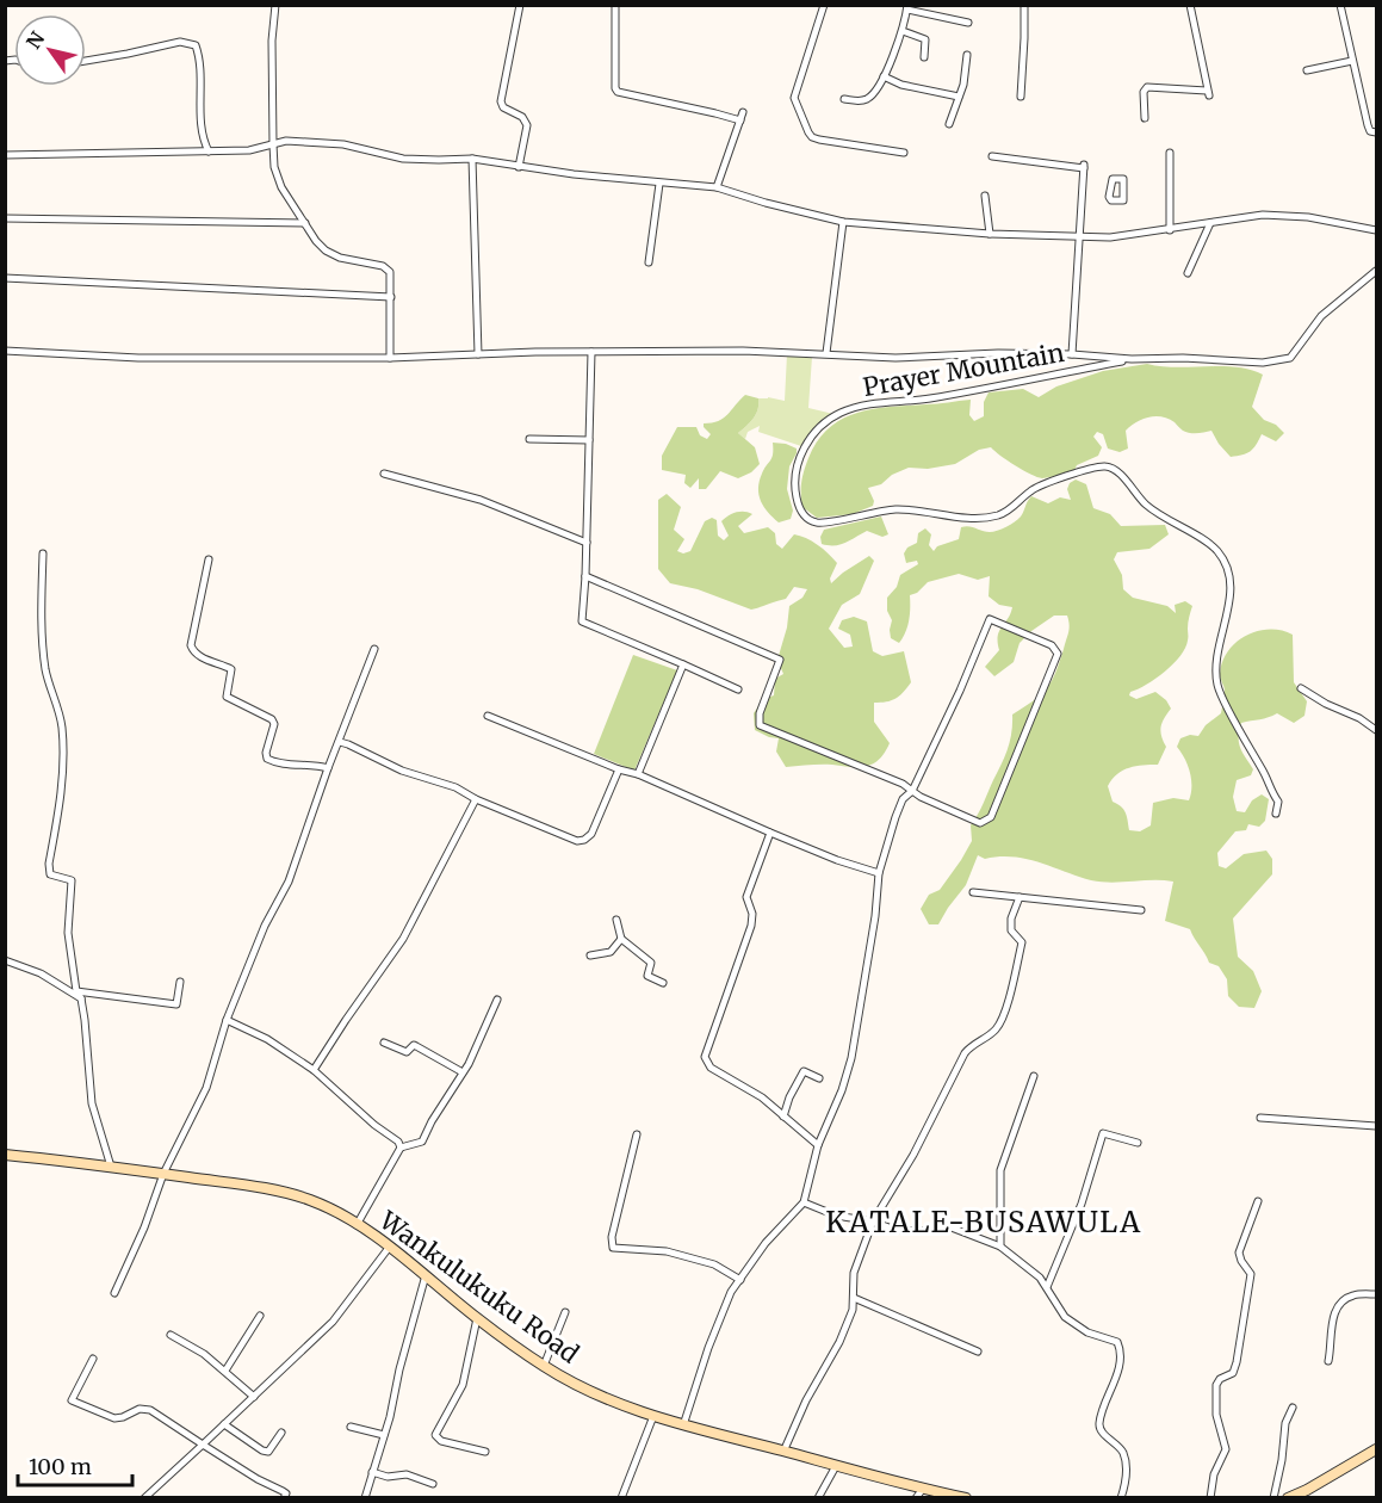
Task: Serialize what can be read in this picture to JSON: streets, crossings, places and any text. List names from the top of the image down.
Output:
{
  "streets": {
    "main road": ["Wankulukuku Road"],
    "street": ["Prayer Mountain"]
  },
  "districts": ["KATALE-BUSAWULA"],
  "scale_bar": "100 m",
  "north": "top left"
}
